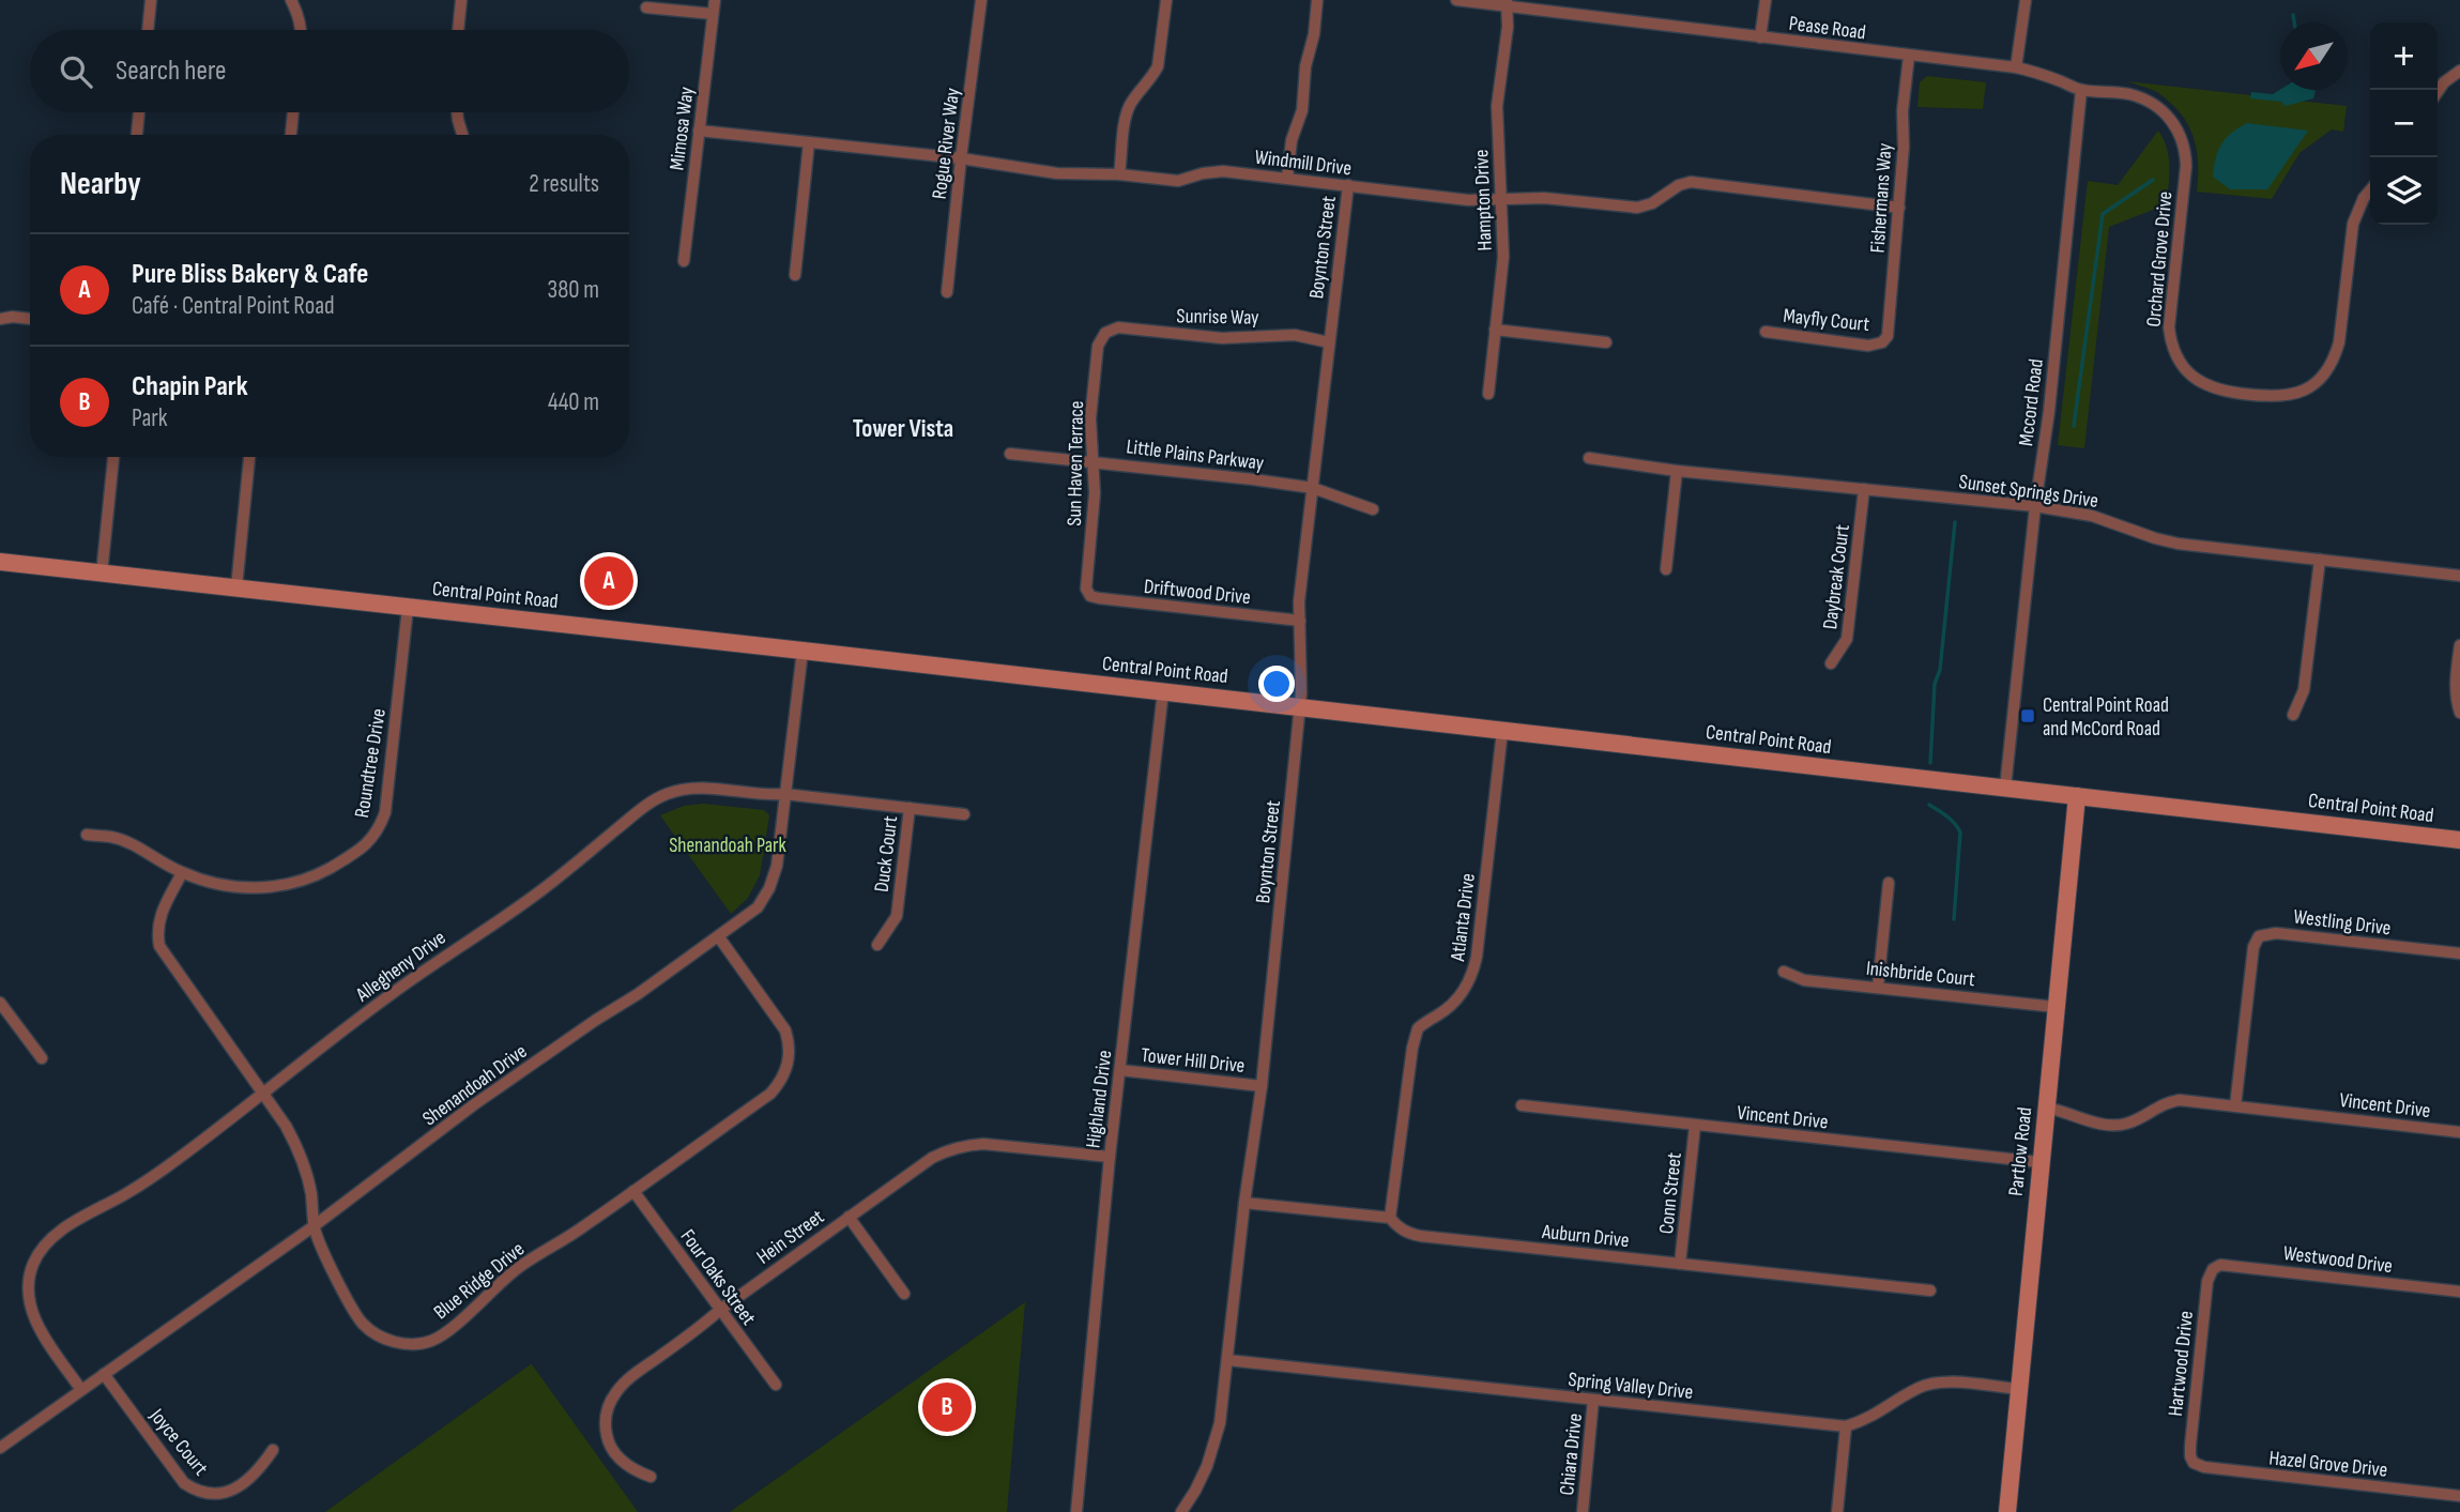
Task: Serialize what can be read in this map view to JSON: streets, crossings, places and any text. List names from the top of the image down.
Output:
{
  "streets": {
    "street": [
      "Pease Road",
      "Mimosa Way",
      "Rogue River Way",
      "Windmill Drive",
      "Fishermans Way",
      "Hampton Drive",
      "Boynton Street",
      "Orchard Grove Drive",
      "Sunrise Way",
      "Mayfly Court",
      "Mccord Road",
      "Little Plains Parkway",
      "Sun Haven Terrace",
      "Sunset Springs Drive",
      "Daybreak Court",
      "Driftwood Drive",
      "Central Point Road",
      "Roundtree Drive",
      "Duck Court",
      "Atlanta Drive",
      "Westling Drive",
      "Allegheny Drive",
      "Inishbride Court",
      "Tower Hill Drive",
      "Shenandoah Drive",
      "Highland Drive",
      "Vincent Drive",
      "Partlow Road",
      "Conn Street",
      "Auburn Drive",
      "Hein Street",
      "Westwood Drive",
      "Four Oaks Street",
      "Blue Ridge Drive",
      "Hartwood Drive",
      "Spring Valley Drive",
      "Joyce Court",
      "Chiara Drive",
      "Hazel Grove Drive"
    ]
  },
  "crossings": [
    ["Pease Road", "Fishermans Way"],
    ["Pease Road", "Hampton Drive"],
    ["Mimosa Way", "Windmill Drive"],
    ["Rogue River Way", "Windmill Drive"],
    ["Windmill Drive", "Fishermans Way"],
    ["Windmill Drive", "Hampton Drive"],
    ["Windmill Drive", "Boynton Street"],
    ["Fishermans Way", "Mayfly Court"],
    ["Boynton Street", "Sunrise Way"],
    ["Boynton Street", "Little Plains Parkway"],
    ["Boynton Street", "Driftwood Drive"],
    ["Boynton Street", "Central Point Road"],
    ["Boynton Street", "Tower Hill Drive"],
    ["Boynton Street", "Auburn Drive"],
    ["Boynton Street", "Spring Valley Drive"],
    ["Orchard Grove Drive", "Mccord Road"],
    ["Sunrise Way", "Sun Haven Terrace"],
    ["Mccord Road", "Sunset Springs Drive"],
    ["Mccord Road", "Central Point Road"],
    ["Little Plains Parkway", "Sun Haven Terrace"],
    ["Sun Haven Terrace", "Driftwood Drive"],
    ["Sunset Springs Drive", "Daybreak Court"],
    ["Central Point Road", "Roundtree Drive"],
    ["Central Point Road", "Atlanta Drive"],
    ["Central Point Road", "Shenandoah Drive"],
    ["Central Point Road", "Highland Drive"],
    ["Central Point Road", "Partlow Road"],
    ["Roundtree Drive", "Blue Ridge Drive"],
    ["Duck Court", "Allegheny Drive"],
    ["Atlanta Drive", "Auburn Drive"],
    ["Westling Drive", "Vincent Drive"],
    ["Allegheny Drive", "Shenandoah Drive"],
    ["Allegheny Drive", "Blue Ridge Drive"],
    ["Inishbride Court", "Partlow Road"],
    ["Tower Hill Drive", "Highland Drive"],
    ["Shenandoah Drive", "Blue Ridge Drive"],
    ["Shenandoah Drive", "Joyce Court"],
    ["Highland Drive", "Hein Street"],
    ["Vincent Drive", "Partlow Road"],
    ["Vincent Drive", "Conn Street"],
    ["Partlow Road", "Spring Valley Drive"],
    ["Conn Street", "Auburn Drive"],
    ["Hein Street", "Four Oaks Street"],
    ["Westwood Drive", "Hartwood Drive"],
    ["Four Oaks Street", "Blue Ridge Drive"],
    ["Hartwood Drive", "Hazel Grove Drive"],
    ["Spring Valley Drive", "Chiara Drive"]
  ],
  "districts": ["Tower Vista"],
  "parks": ["Shenandoah Park"],
  "places": {
    "transit": ["Central Point Road and McCord Road"]
  },
  "north": "bottom left",
  "page": {
    "map_buttons": ["+", "−"],
    "search": "Search here",
    "heading": ["Nearby", "2 results"],
    "list": [
      {
        "mark": "A",
        "name": "Pure Bliss Bakery & Cafe",
        "note": "Café · Central Point Road",
        "value": "380 m"
      },
      {
        "mark": "B",
        "name": "Chapin Park",
        "note": "Park",
        "value": "440 m"
      }
    ],
    "pins": ["A", "B"]
  }
}
